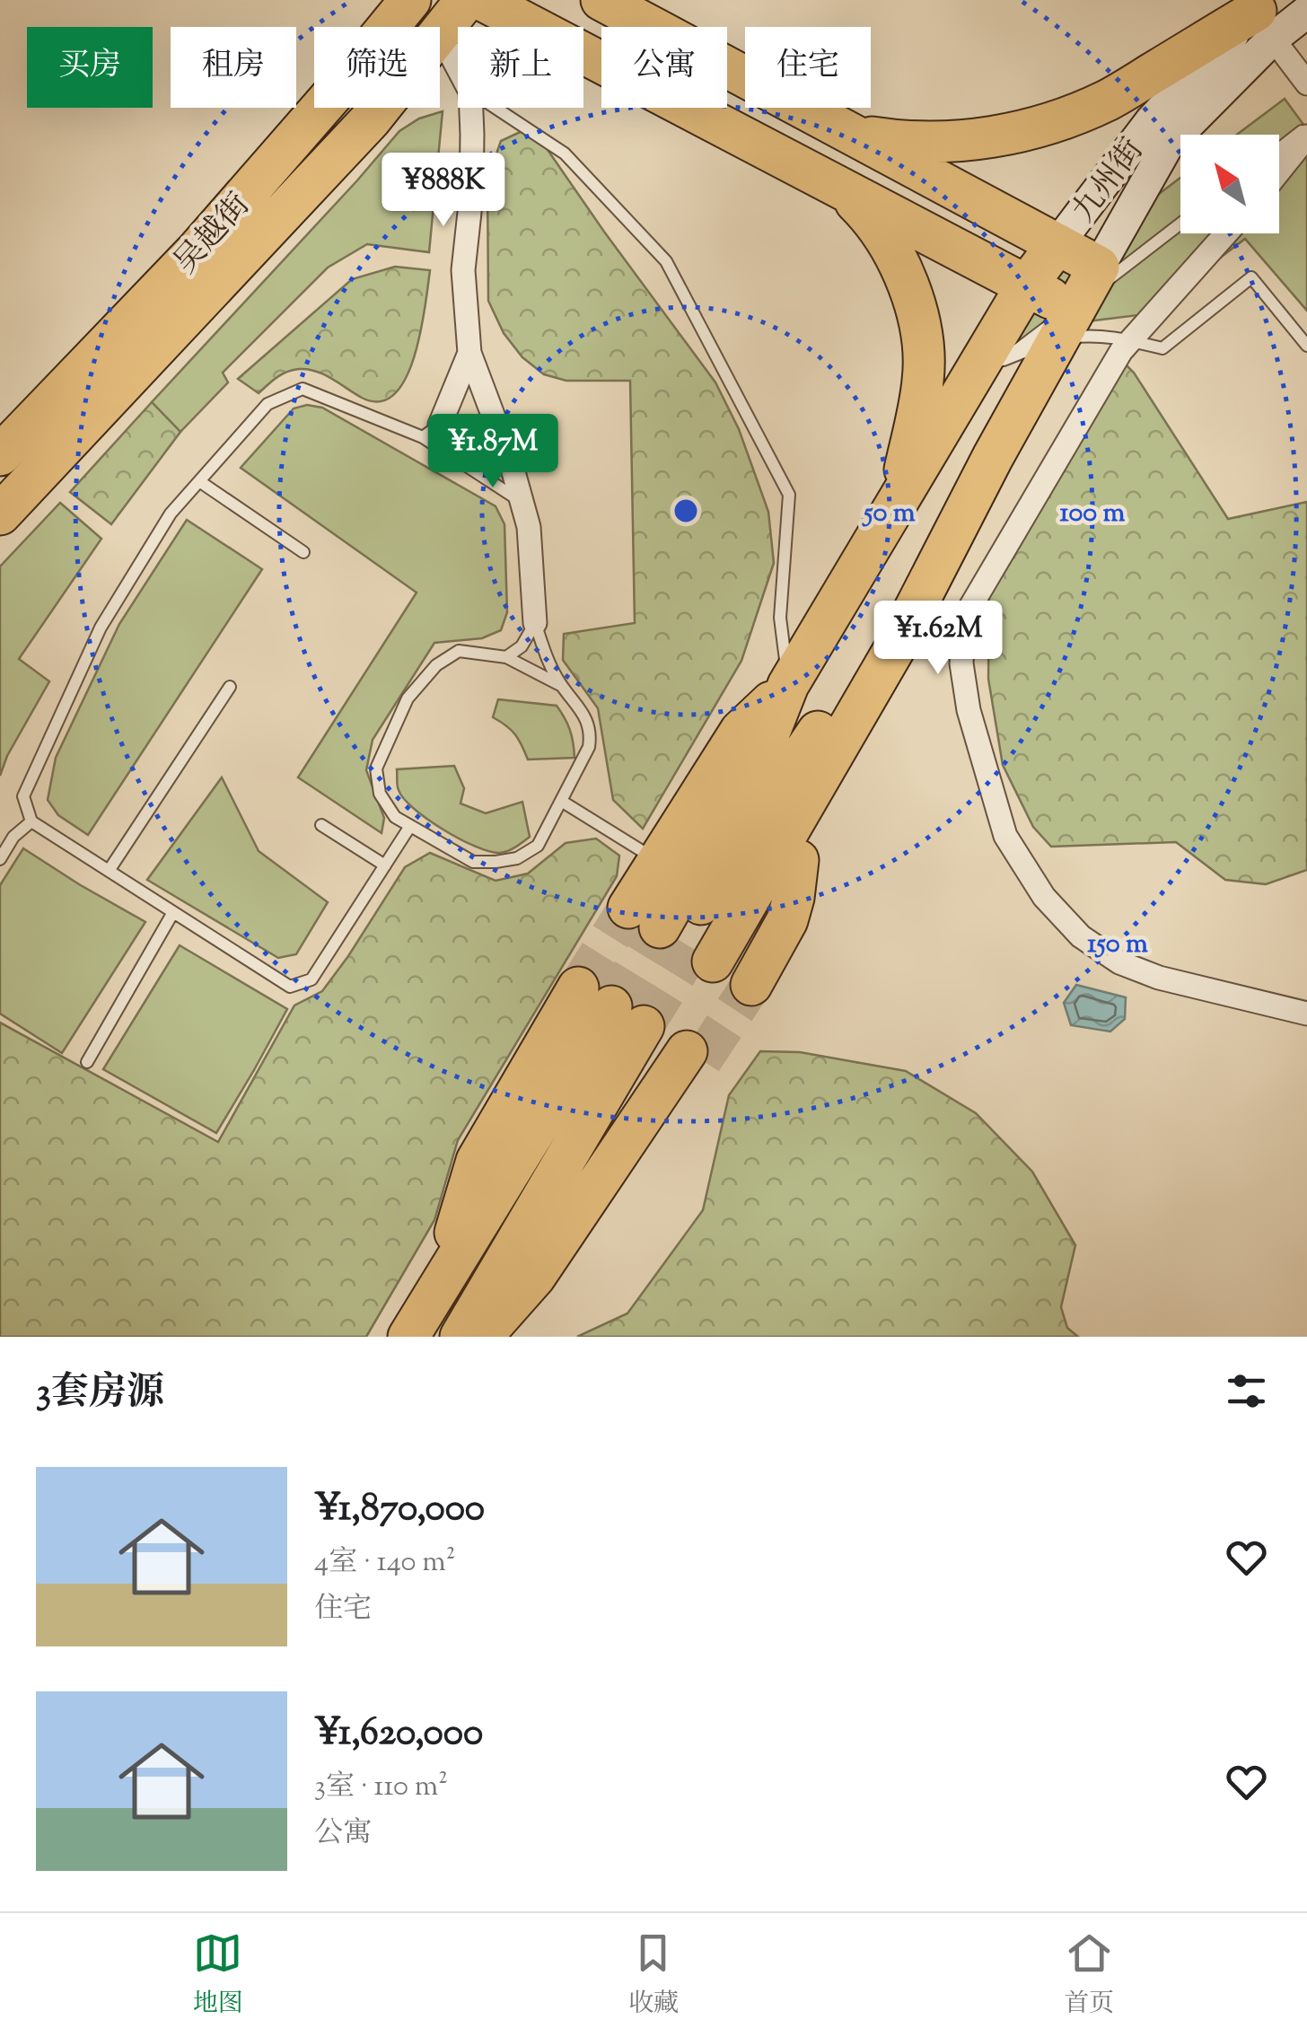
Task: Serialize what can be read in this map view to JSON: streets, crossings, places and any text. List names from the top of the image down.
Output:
{
  "streets": {
    "highway": ["吴越街"],
    "main road": ["九州街"]
  },
  "north": "top left",
  "page": {
    "chip": [
      "买房",
      "租房",
      "筛选",
      "新上",
      "公寓",
      "住宅"
    ],
    "price": ["¥888K", "¥1.87M", "¥1.62M"],
    "heading": "3套房源",
    "list": [
      {
        "name": "¥1,870,000",
        "note": "4室 · 140 m² · 住宅"
      },
      {
        "name": "¥1,620,000",
        "note": "3室 · 110 m² · 公寓"
      }
    ],
    "tabs": ["地图", "收藏", "首页"]
  },
  "rings": ["50 m", "100 m", "150 m"]
}
